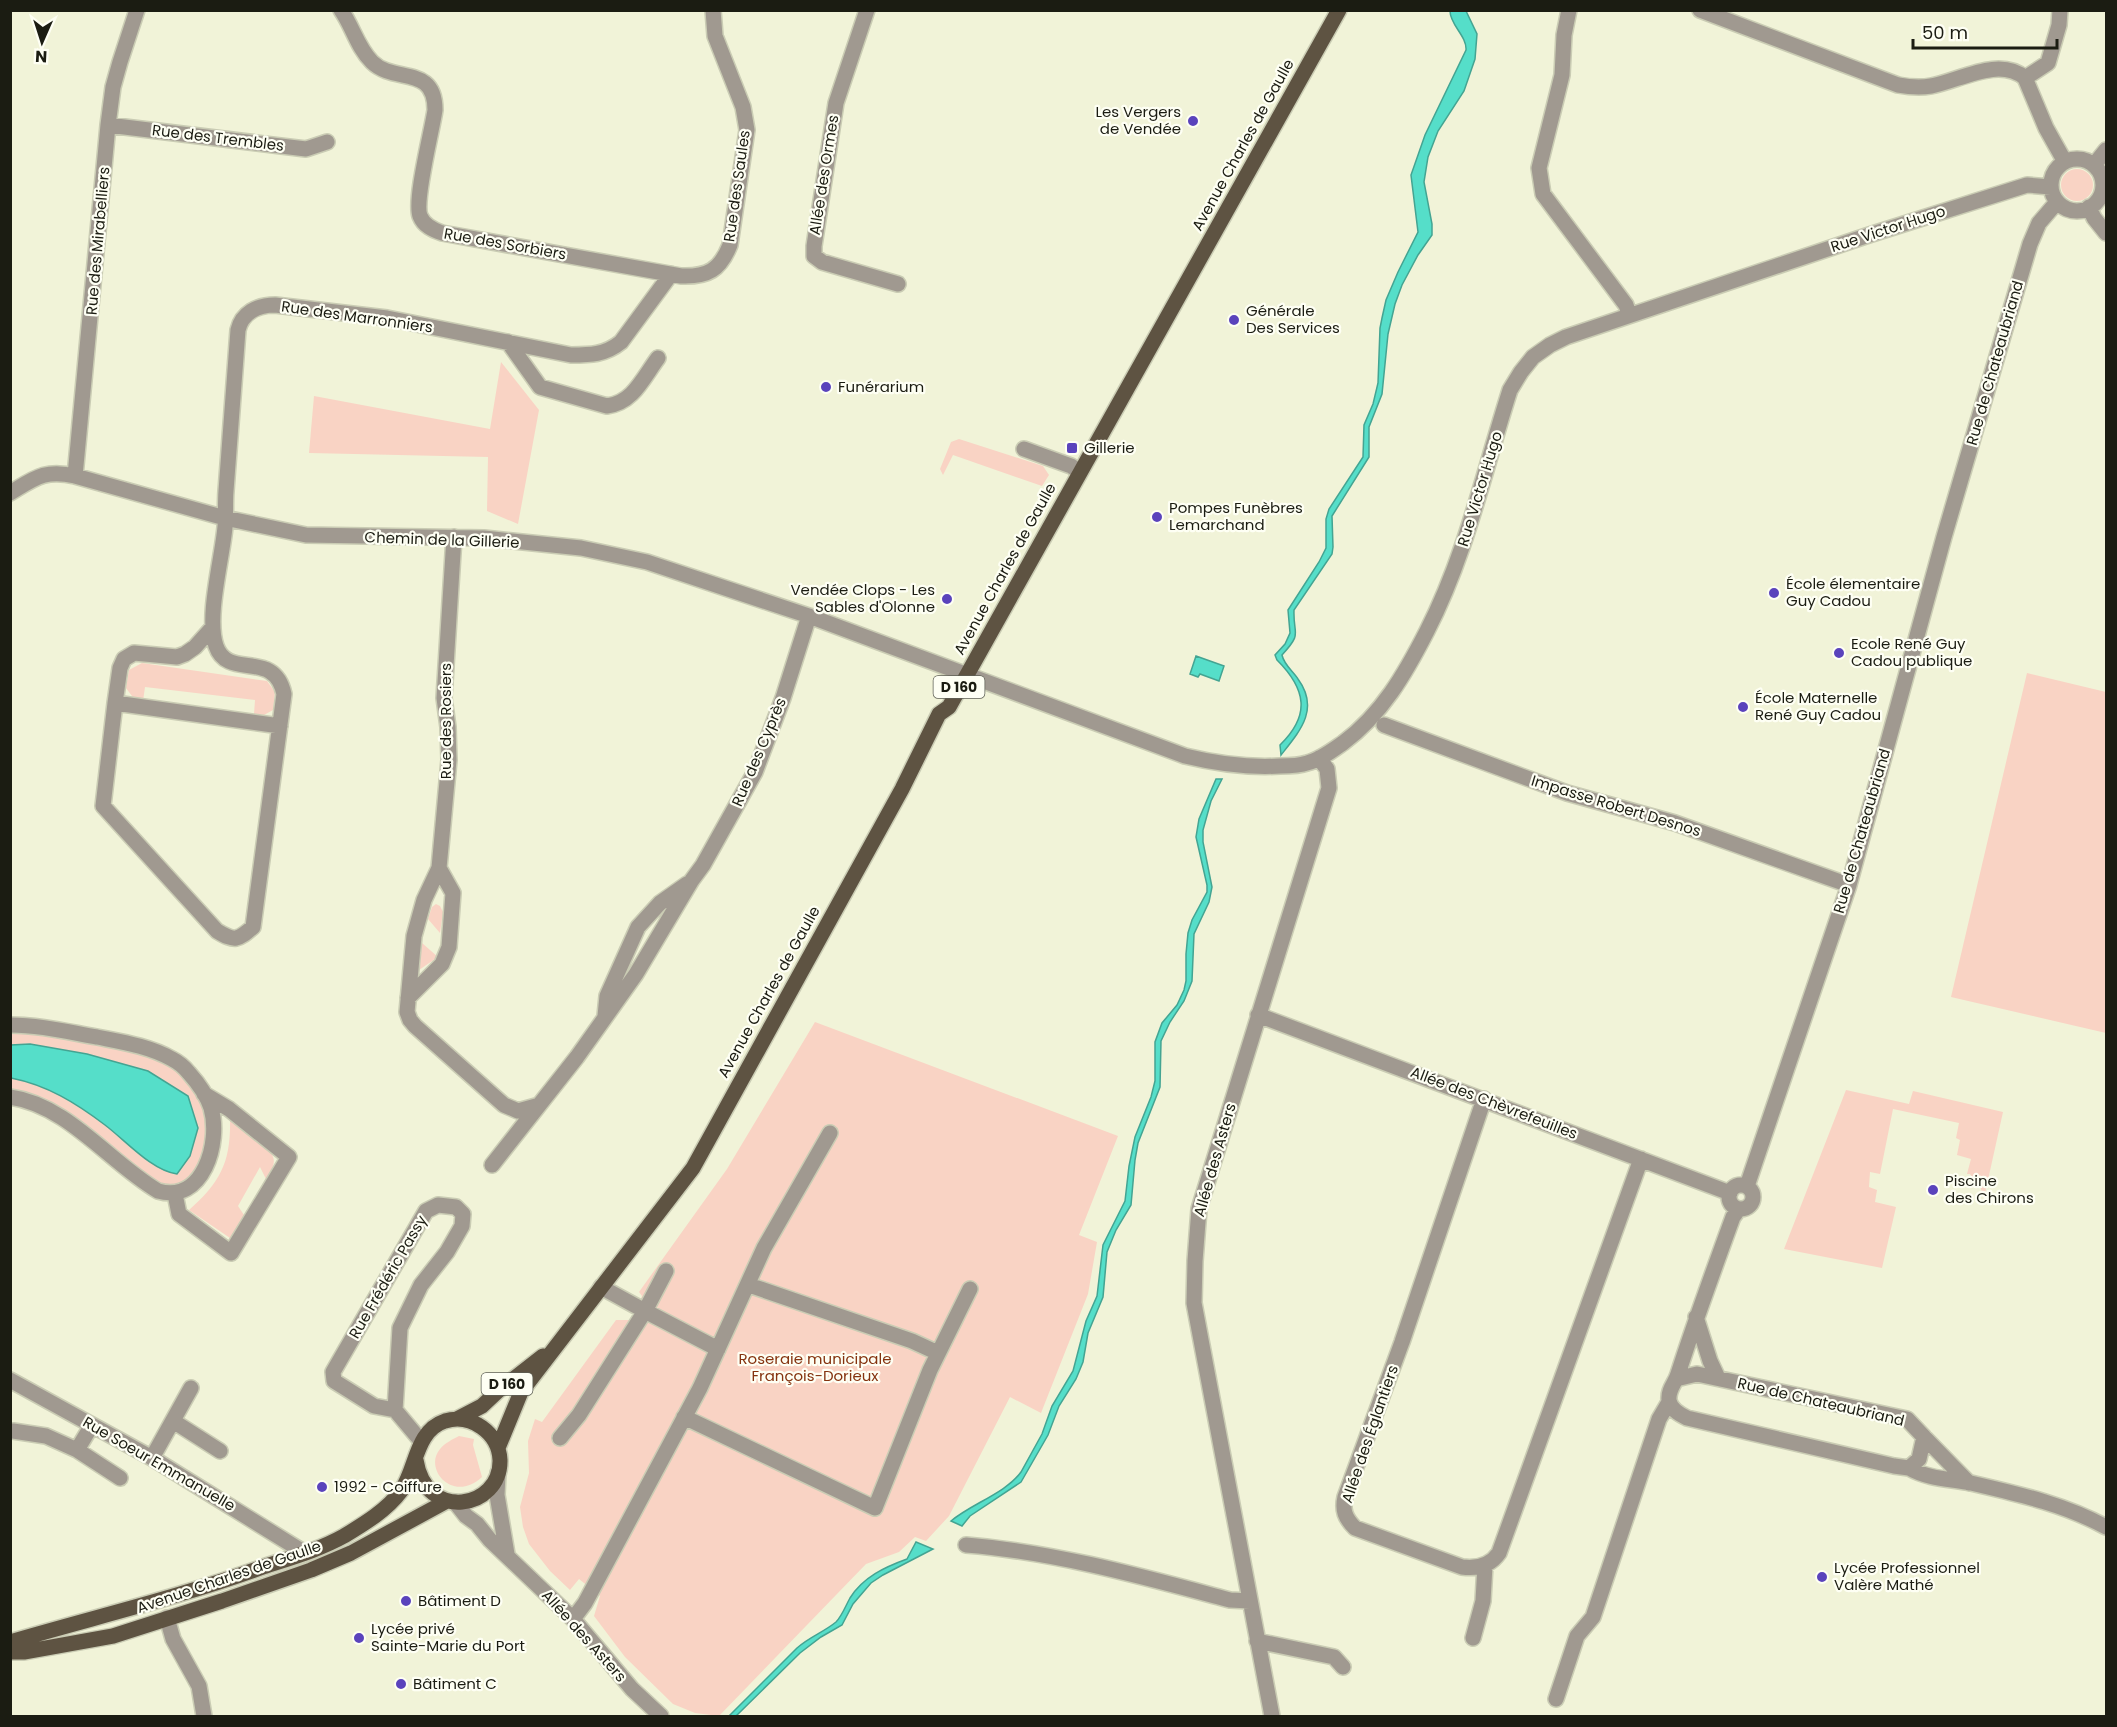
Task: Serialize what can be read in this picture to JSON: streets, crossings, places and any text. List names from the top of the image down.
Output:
{
  "streets": {
    "main road": ["Avenue Charles de Gaulle", "D 160"],
    "street": [
      "Rue des Trembles",
      "Allée des Ormes",
      "Rue des Saules",
      "Rue Victor Hugo",
      "Rue des Mirabelliers",
      "Rue des Sorbiers",
      "Rue des Marronniers",
      "Rue de Chateaubriand",
      "Chemin de la Gillerie",
      "Rue des Rosiers",
      "Rue des Cyprès",
      "Impasse Robert Desnos",
      "Allée des Chèvrefeuilles",
      "Allée des Asters",
      "Rue Frédéric Passy",
      "Allée des Églantiers",
      "Rue Soeur Emmanuelle"
    ]
  },
  "crossings": [
    ["Rue des Trembles", "Rue des Mirabelliers"],
    ["Avenue Charles de Gaulle", "Rue Victor Hugo"],
    ["Avenue Charles de Gaulle", "Chemin de la Gillerie"],
    ["Avenue Charles de Gaulle", "Allée des Asters"],
    ["Avenue Charles de Gaulle", "Rue Soeur Emmanuelle"],
    ["Rue des Saules", "Rue des Sorbiers"],
    ["Rue des Saules", "Rue des Marronniers"],
    ["Rue Victor Hugo", "Rue de Chateaubriand"],
    ["Rue Victor Hugo", "Chemin de la Gillerie"],
    ["Rue Victor Hugo", "Allée des Asters"],
    ["Rue des Mirabelliers", "Chemin de la Gillerie"],
    ["Rue des Sorbiers", "Rue des Marronniers"],
    ["Rue des Marronniers", "Chemin de la Gillerie"],
    ["Rue de Chateaubriand", "Impasse Robert Desnos"],
    ["Rue de Chateaubriand", "Allée des Chèvrefeuilles"],
    ["Chemin de la Gillerie", "Rue des Rosiers"],
    ["Chemin de la Gillerie", "Rue des Cyprès"],
    ["Rue des Rosiers", "Rue des Cyprès"],
    ["Allée des Chèvrefeuilles", "Allée des Asters"],
    ["Allée des Chèvrefeuilles", "Allée des Églantiers"]
  ],
  "parks": ["Roseraie municipale François-Dorieux"],
  "places": {
    "other": [
      "Les Vergers de Vendée",
      "Générale Des Services",
      "Funérarium",
      "Pompes Funèbres Lemarchand",
      "École élementaire Guy Cadou",
      "Vendée Clops - Les Sables d'Olonne",
      "Ecole René Guy Cadou publique",
      "École Maternelle René Guy Cadou",
      "Piscine des Chirons",
      "1992 - Coiffure",
      "Lycée Professionnel Valère Mathé",
      "Bâtiment D",
      "Lycée privé Sainte-Marie du Port",
      "Bâtiment C"
    ],
    "transit": ["Gillerie"]
  },
  "scale_bar": "50 m",
  "north": "bottom"
}
